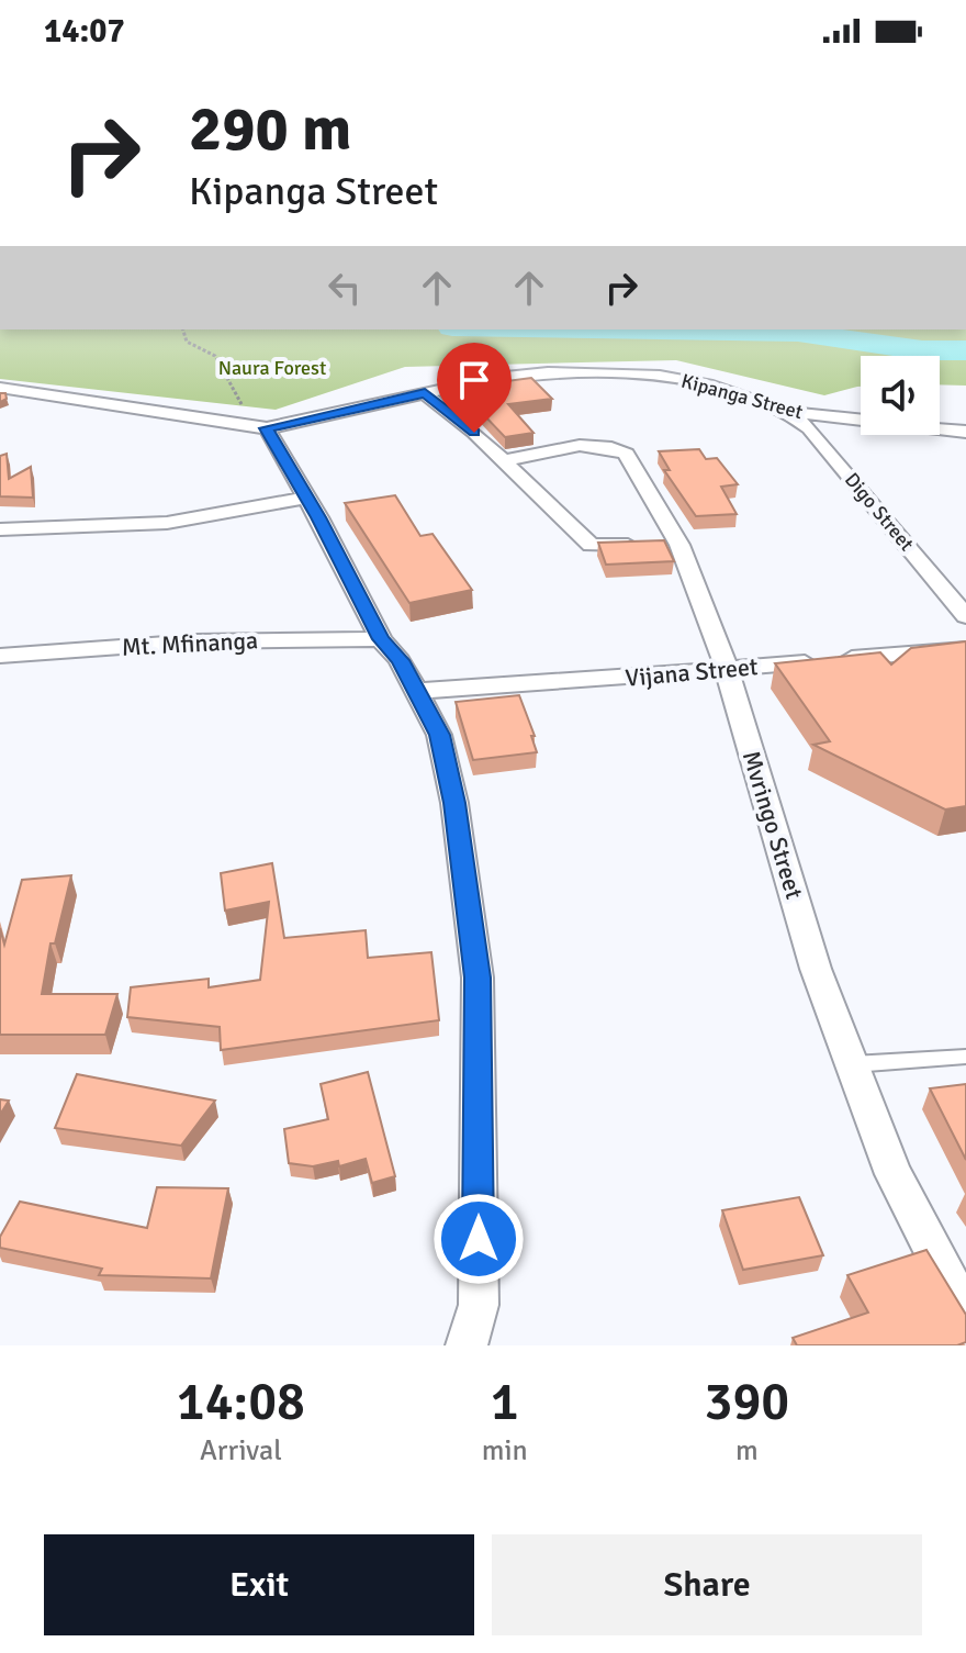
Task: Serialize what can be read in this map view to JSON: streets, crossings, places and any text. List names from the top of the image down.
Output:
{
  "streets": {
    "street": [
      "Kipanga Street",
      "Digo Street",
      "Mt. Mfinanga",
      "Vijana Street",
      "Mvringo Street"
    ]
  },
  "crossings": [
    ["Kipanga Street", "Digo Street"],
    ["Vijana Street", "Mvringo Street"]
  ],
  "parks": ["Naura Forest"],
  "page": {
    "status": "14:07",
    "turn": ["290 m", "Kipanga Street"],
    "eta": [
      "14:08",
      "Arrival",
      "1",
      "min",
      "390",
      "m"
    ],
    "buttons": ["Exit", "Share"]
  }
}
